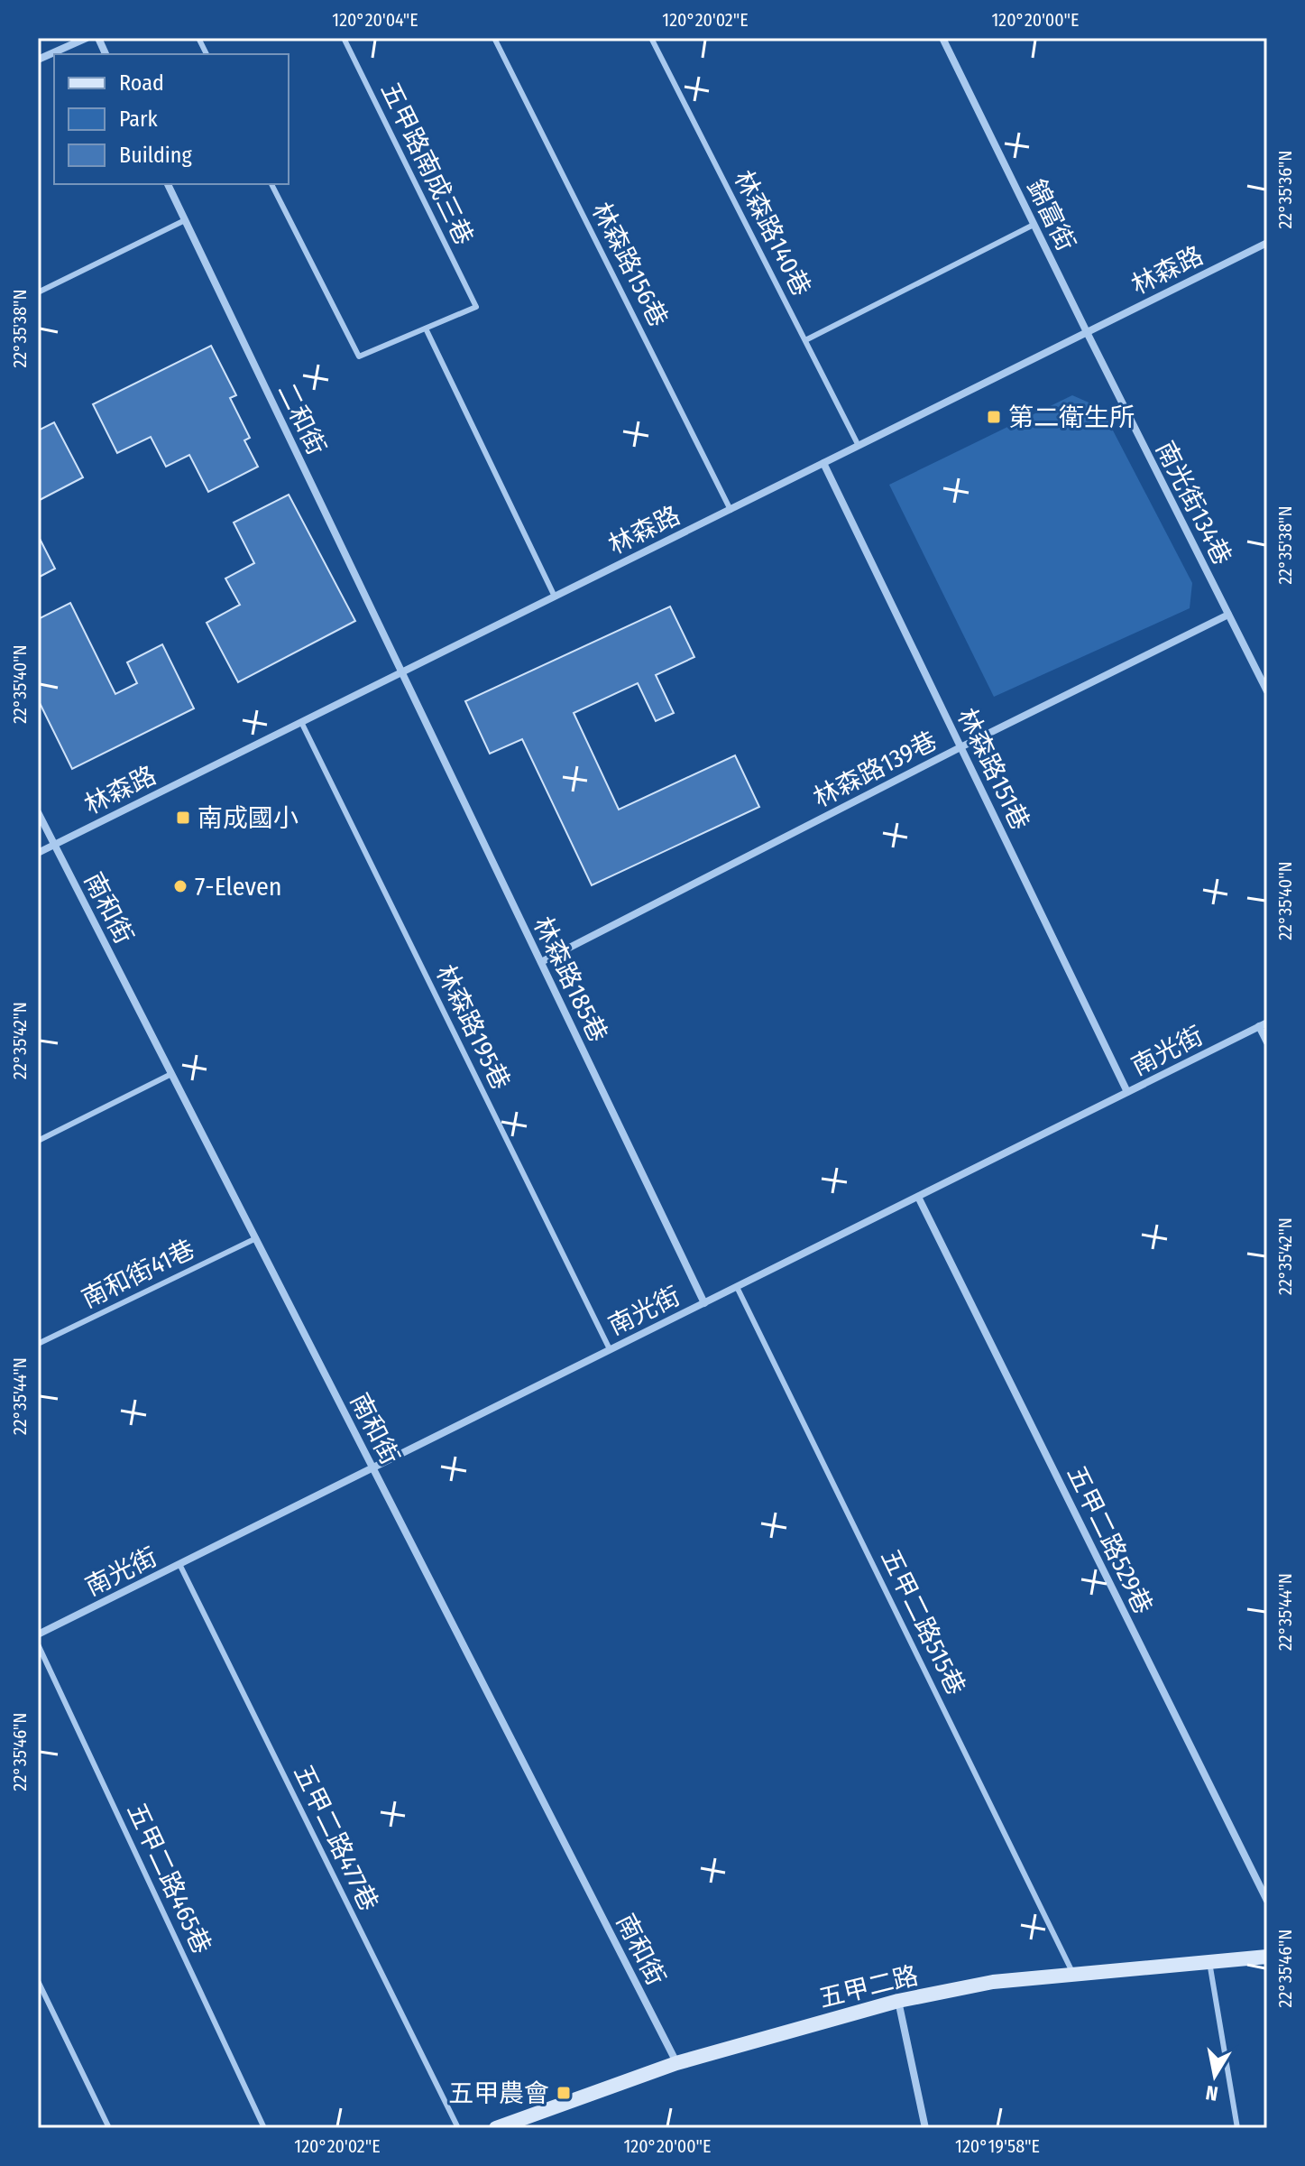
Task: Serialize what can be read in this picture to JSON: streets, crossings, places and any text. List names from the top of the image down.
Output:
{
  "streets": {
    "main road": ["五甲二路"],
    "street": [
      "錦富街",
      "林森路",
      "二和街",
      "南光街134巷",
      "林森路139巷",
      "林森路151巷",
      "南和街",
      "林森路185巷",
      "南光街",
      "五甲二路529巷"
    ],
    "lane": [
      "五甲路南成三巷",
      "林森路140巷",
      "林森路156巷",
      "林森路195巷",
      "南和街41巷",
      "五甲二路515巷",
      "五甲二路477巷",
      "五甲二路465巷"
    ]
  },
  "crossings": [
    ["錦富街", "林森路"],
    ["錦富街", "南光街134巷"],
    ["林森路140巷", "林森路"],
    ["林森路156巷", "林森路"],
    ["林森路", "二和街"],
    ["林森路", "南光街134巷"],
    ["林森路", "林森路151巷"],
    ["林森路", "南和街"],
    ["林森路", "林森路185巷"],
    ["林森路", "林森路195巷"],
    ["二和街", "林森路185巷"],
    ["南光街134巷", "林森路139巷"],
    ["林森路139巷", "林森路151巷"],
    ["林森路139巷", "林森路185巷"],
    ["林森路151巷", "南光街"],
    ["南和街", "南光街"],
    ["南和街", "南和街41巷"],
    ["南和街", "五甲二路"],
    ["林森路185巷", "南光街"],
    ["林森路195巷", "南光街"],
    ["南光街", "五甲二路529巷"],
    ["南光街", "五甲二路515巷"],
    ["南光街", "五甲二路477巷"],
    ["五甲二路515巷", "五甲二路"]
  ],
  "places": {
    "transit": ["第二衛生所", "南成國小", "五甲農會"],
    "other": ["7-Eleven"]
  },
  "legend": ["Road", "Park", "Building"],
  "north": "bottom",
  "coordinates": [
    "120°20'04\"E",
    "120°20'02\"E",
    "120°20'00\"E",
    "22°35'36\"N",
    "22°35'38\"N",
    "22°35'40\"N",
    "22°35'42\"N",
    "22°35'44\"N",
    "22°35'46\"N",
    "120°19'58\"E"
  ]
}
